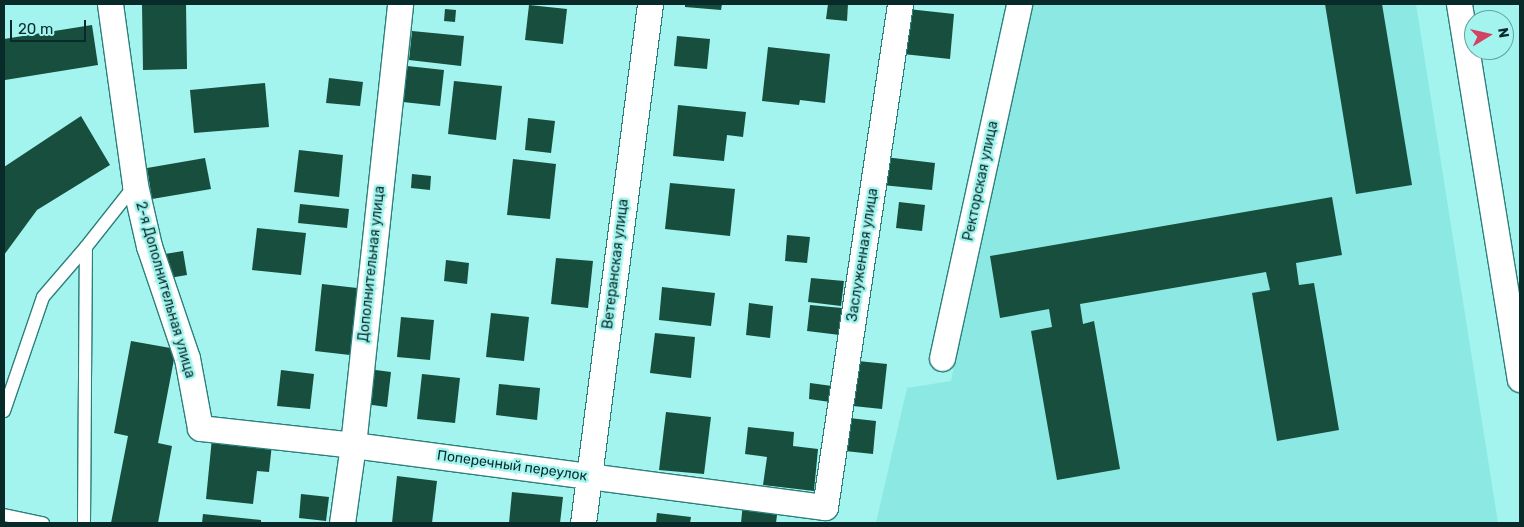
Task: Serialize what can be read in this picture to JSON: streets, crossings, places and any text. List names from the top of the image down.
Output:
{
  "streets": {
    "street": [
      "Ректорская улица",
      "Заслуженная улица",
      "Дополнительная улица",
      "Ветеранская улица",
      "2-я Дополнительная улица",
      "Поперечный переулок"
    ]
  },
  "crossings": [
    ["Заслуженная улица", "Поперечный переулок"],
    ["Дополнительная улица", "Поперечный переулок"],
    ["Ветеранская улица", "Поперечный переулок"],
    ["2-я Дополнительная улица", "Поперечный переулок"]
  ],
  "scale_bar": "20 m",
  "north": "right"
}
